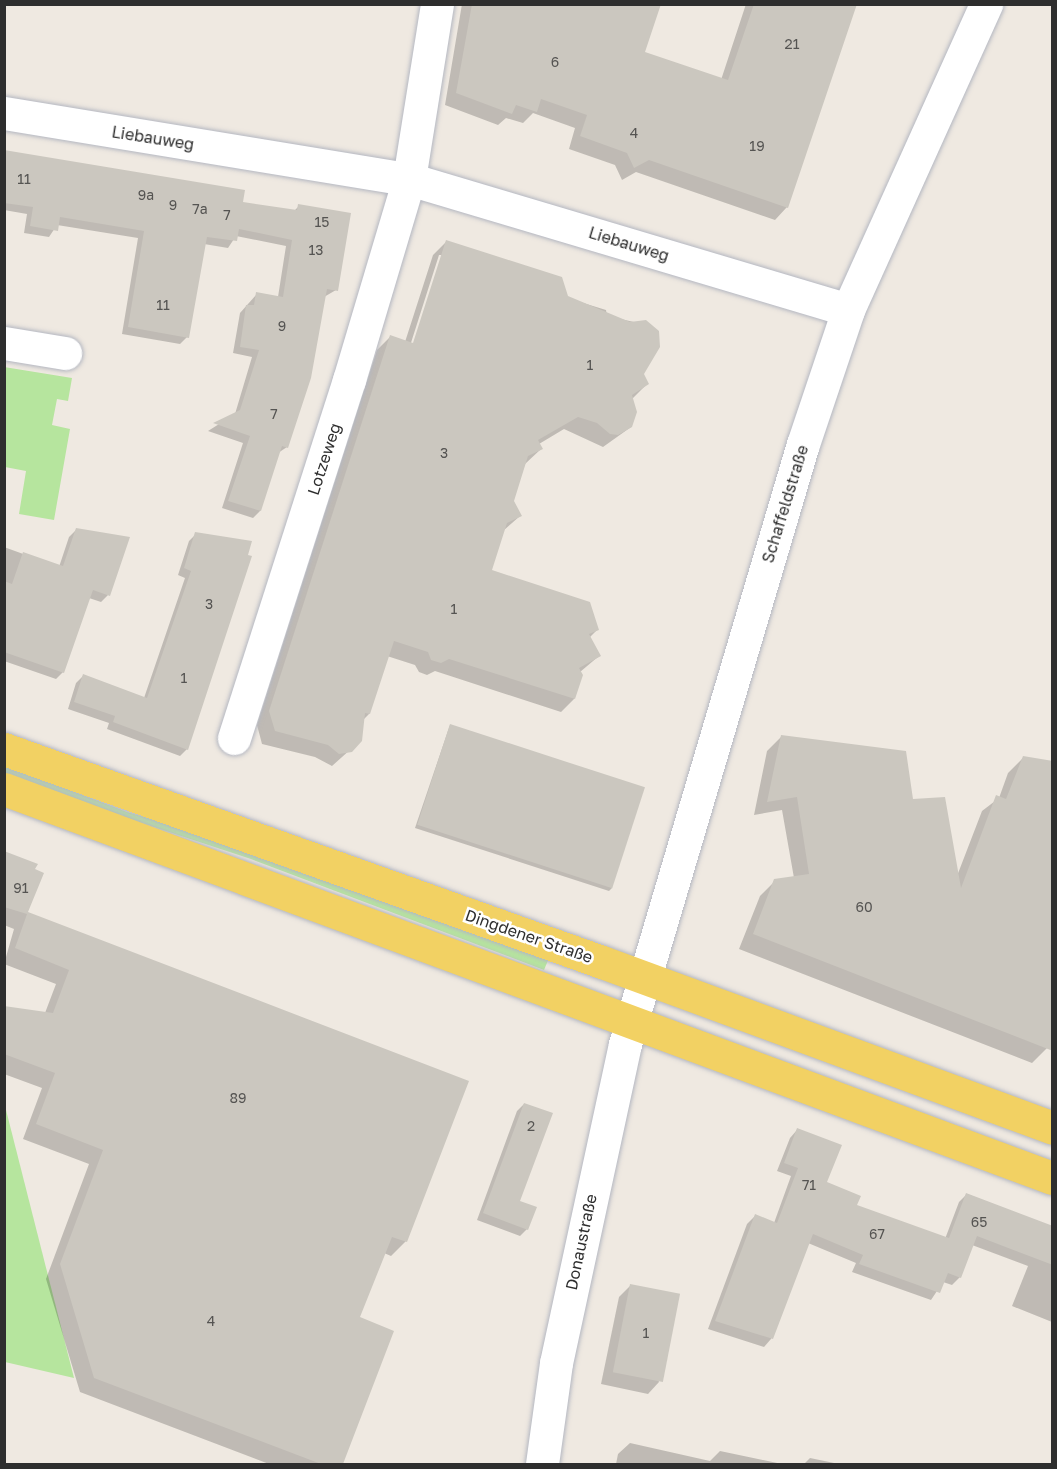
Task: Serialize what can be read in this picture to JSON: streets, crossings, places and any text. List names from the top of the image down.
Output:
{
  "streets": {
    "main road": ["Dingdener Straße"],
    "street": [
      "Liebauweg",
      "Lotzeweg",
      "Schaffeldstraße",
      "Donaustraße"
    ]
  },
  "crossings": [
    ["Liebauweg", "Lotzeweg"],
    ["Liebauweg", "Schaffeldstraße"],
    ["Schaffeldstraße", "Dingdener Straße"],
    ["Schaffeldstraße", "Donaustraße"]
  ],
  "house_numbers": [
    "21",
    "6",
    "4",
    "19",
    "11",
    "9a",
    "9",
    "7a",
    "7",
    "15",
    "13",
    "11",
    "9",
    "1",
    "7",
    "3",
    "3",
    "1",
    "1",
    "91",
    "60",
    "89",
    "2",
    "71",
    "65",
    "67",
    "4",
    "1"
  ]
}
